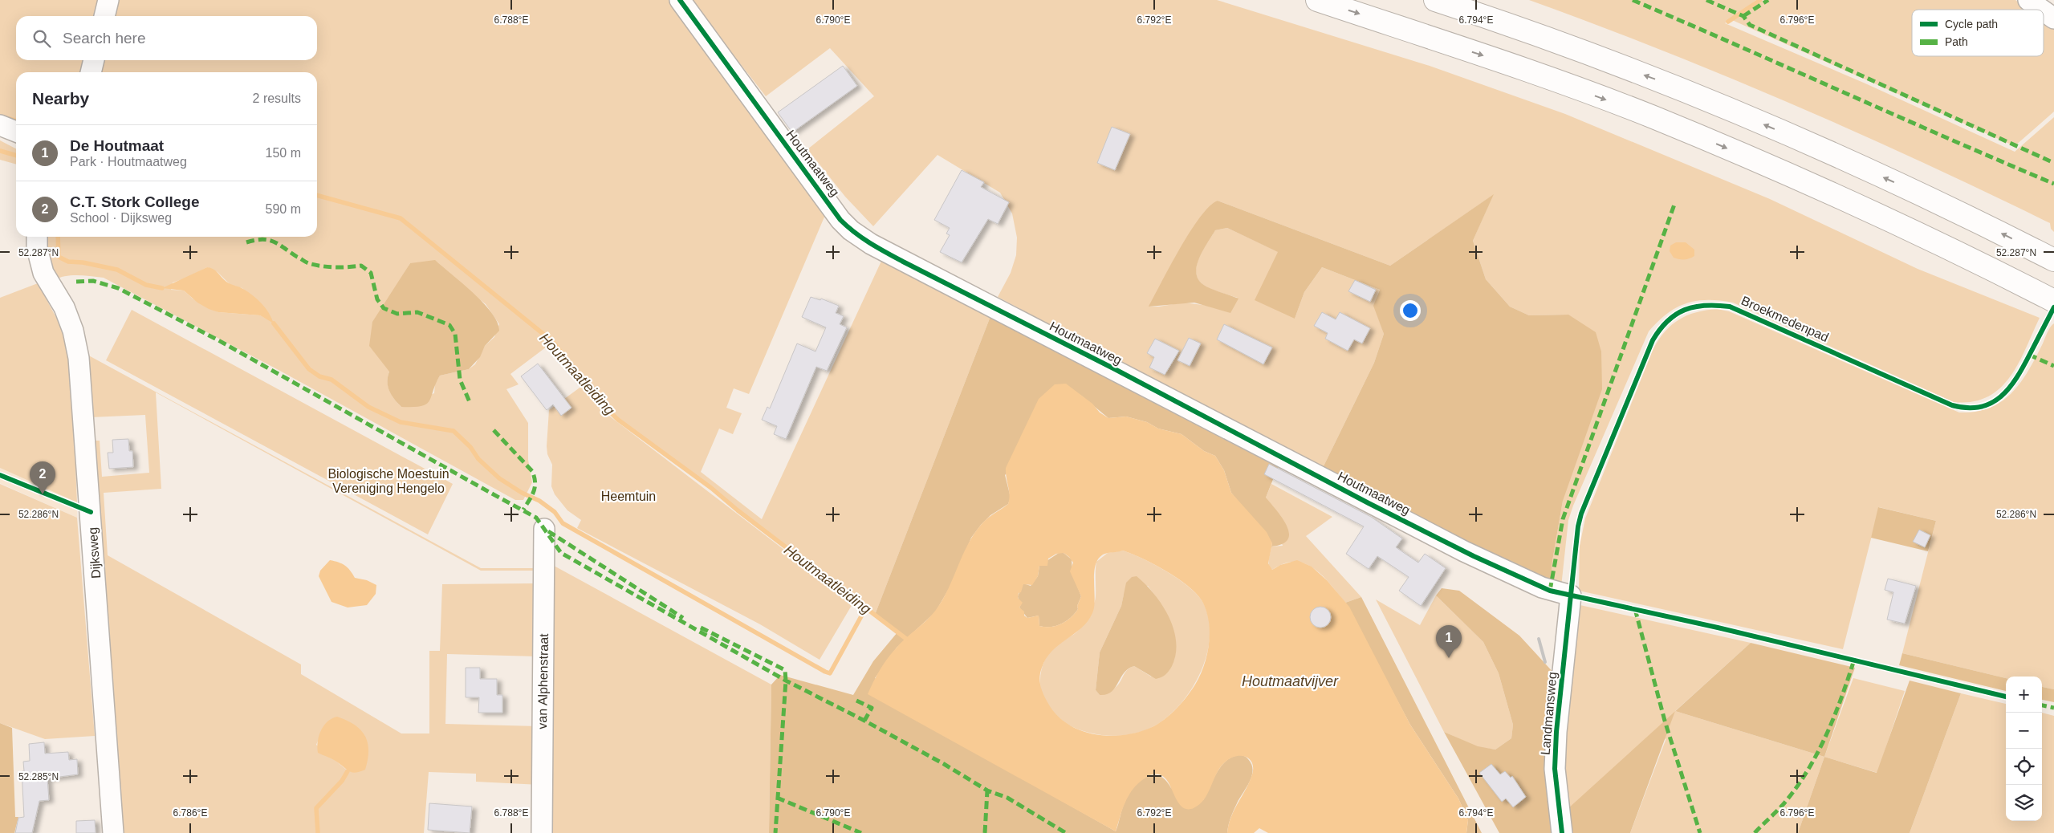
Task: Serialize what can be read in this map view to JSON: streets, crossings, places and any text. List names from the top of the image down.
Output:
{
  "streets": {
    "street": [
      "Houtmaatweg",
      "Dijksweg",
      "van Alphenstraat",
      "Landmansweg"
    ],
    "cycle path": ["Broekmedenpad"]
  },
  "crossings": [
    ["Houtmaatweg", "Landmansweg"]
  ],
  "water": ["Houtmaatleiding", "Houtmaatvijver"],
  "parks": ["Biologische Moestuin Vereniging Hengelo", "Heemtuin"],
  "legend": ["Cycle path", "Path"],
  "page": {
    "search": "Search here",
    "heading": ["Nearby", "2 results"],
    "list": [
      {
        "mark": "1",
        "name": "De Houtmaat",
        "note": "Park · Houtmaatweg",
        "value": "150 m"
      },
      {
        "mark": "2",
        "name": "C.T. Stork College",
        "note": "School · Dijksweg",
        "value": "590 m"
      }
    ],
    "pins": ["2", "1"],
    "map_buttons": ["+", "−"]
  },
  "coordinates": [
    "6.788°E",
    "6.790°E",
    "6.792°E",
    "6.794°E",
    "6.796°E",
    "52.287°N",
    "52.286°N",
    "52.285°N",
    "6.786°E"
  ]
}
